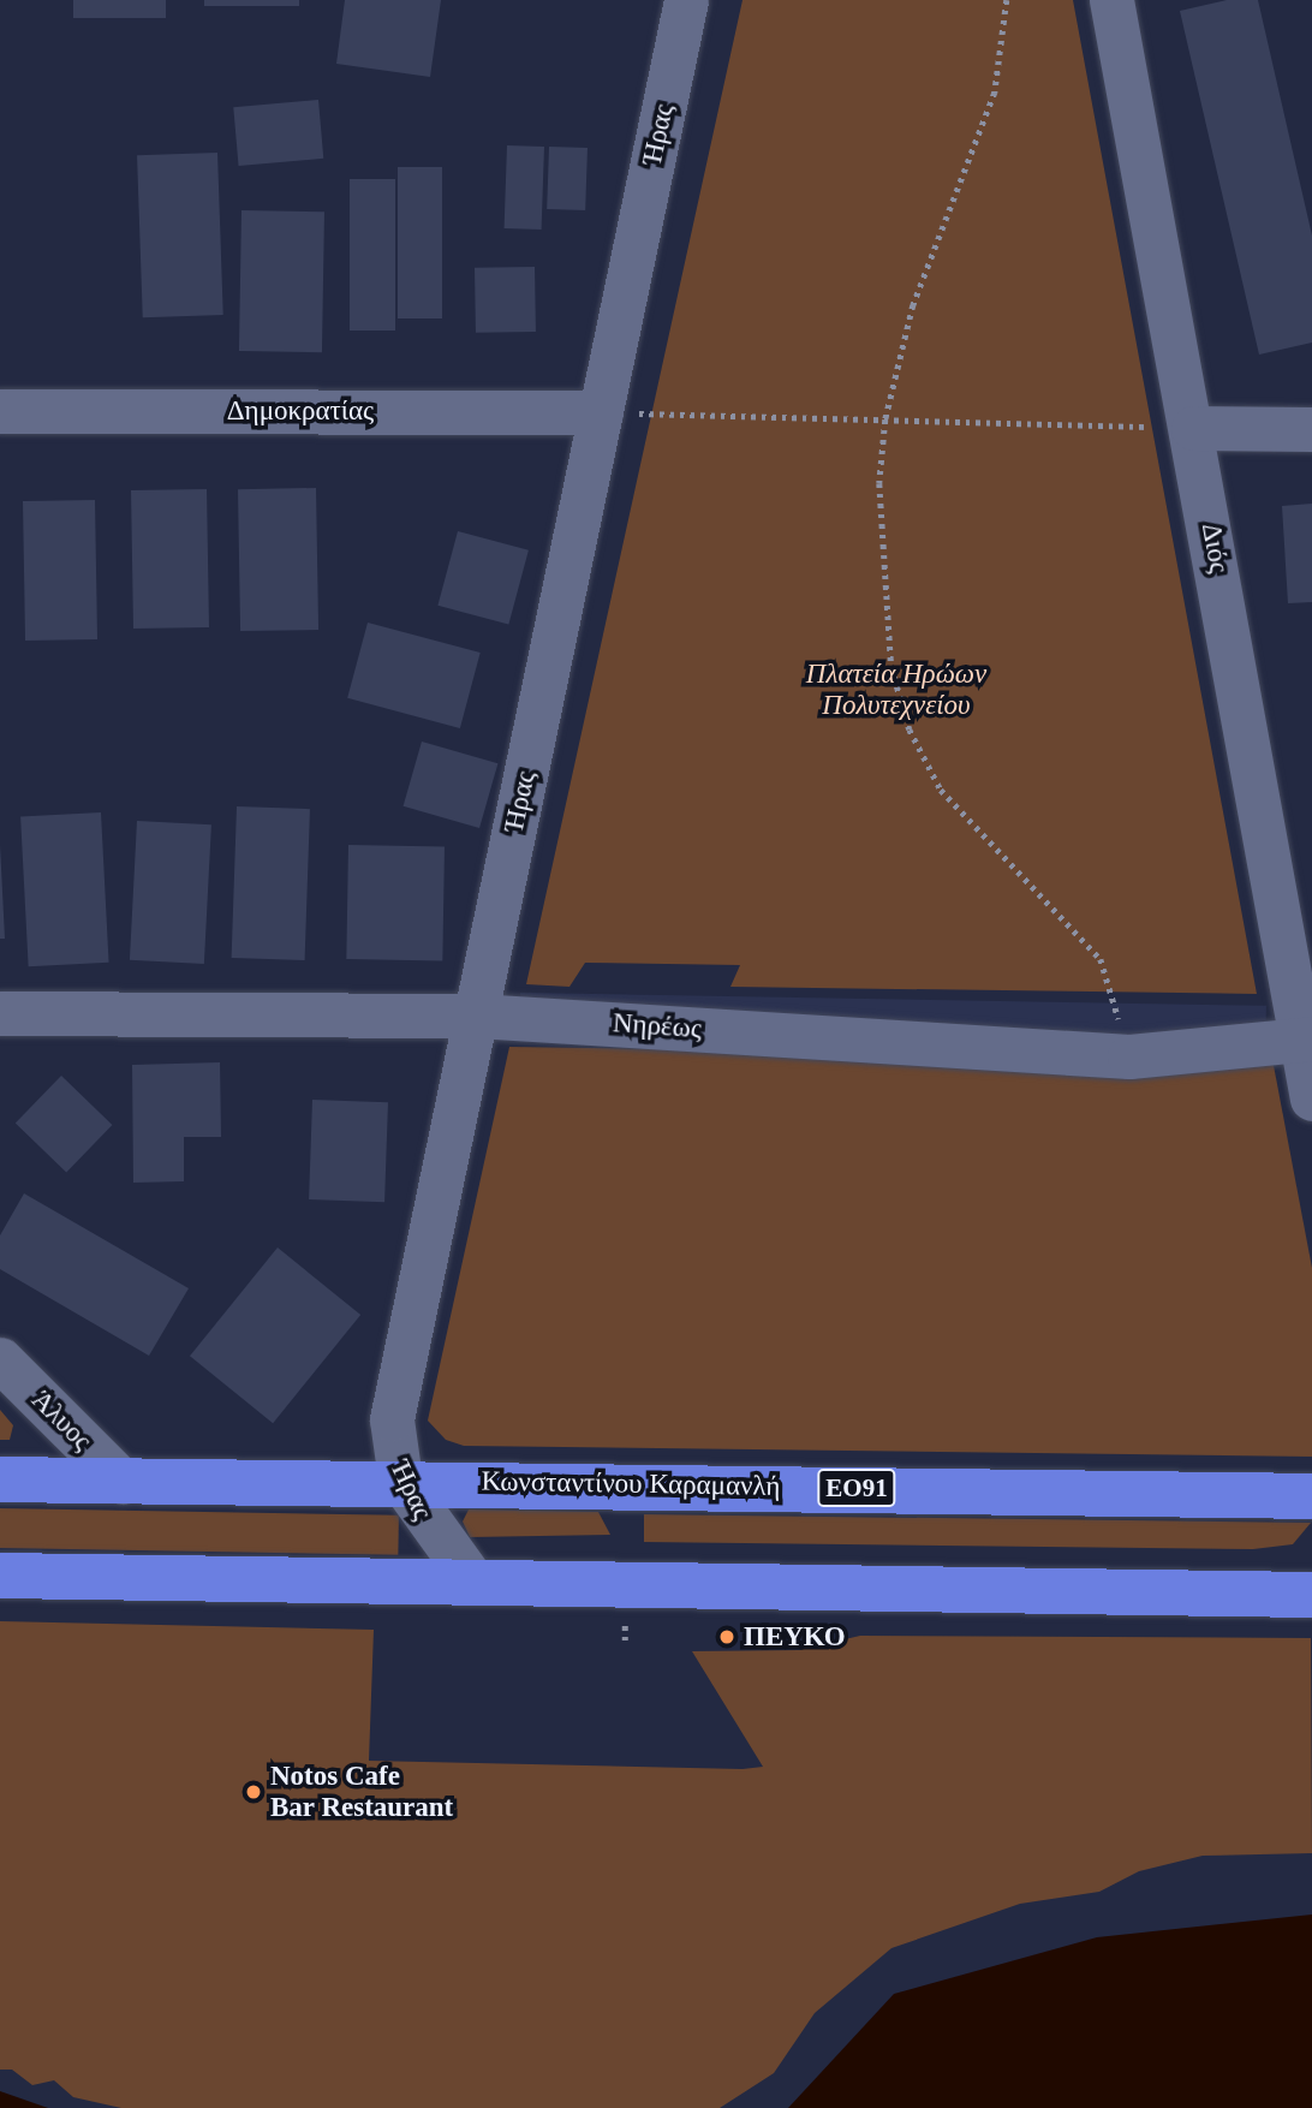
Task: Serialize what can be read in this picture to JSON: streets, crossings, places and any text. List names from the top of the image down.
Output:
{
  "streets": {
    "highway": ["Κωνσταντίνου Καραμανλή", "ΕΟ91"],
    "street": [
      "Ήρας",
      "Δημοκρατίας",
      "Διός",
      "Νηρέως",
      "Άλυος"
    ]
  },
  "crossings": [
    ["Ήρας", "Δημοκρατίας"],
    ["Ήρας", "Νηρέως"],
    ["Ήρας", "Κωνσταντίνου Καραμανλή"],
    ["Διός", "Νηρέως"],
    ["Άλυος", "Κωνσταντίνου Καραμανλή"]
  ],
  "parks": ["Πλατεία Ηρώων Πολυτεχνείου"],
  "places": ["ΠΕΥΚΟ", "Notos Cafe Bar Restaurant"]
}
